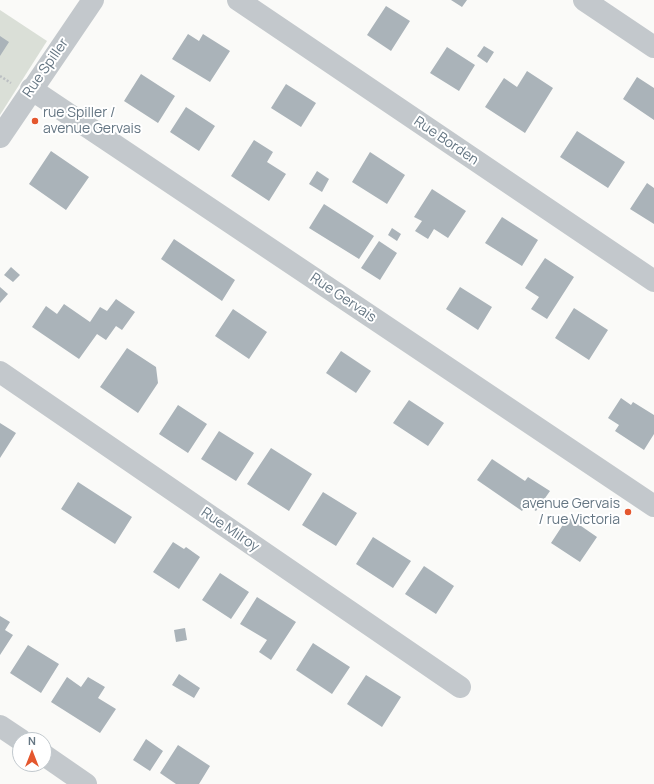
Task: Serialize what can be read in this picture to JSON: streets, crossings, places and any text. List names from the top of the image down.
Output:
{
  "streets": {
    "street": [
      "Rue Spiller",
      "Rue Borden",
      "Rue Gervais",
      "Rue Milroy"
    ]
  },
  "crossings": [
    ["Rue Spiller", "Rue Gervais"]
  ],
  "places": ["rue Spiller / avenue Gervais", "avenue Gervais / rue Victoria"],
  "north": "top"
}
